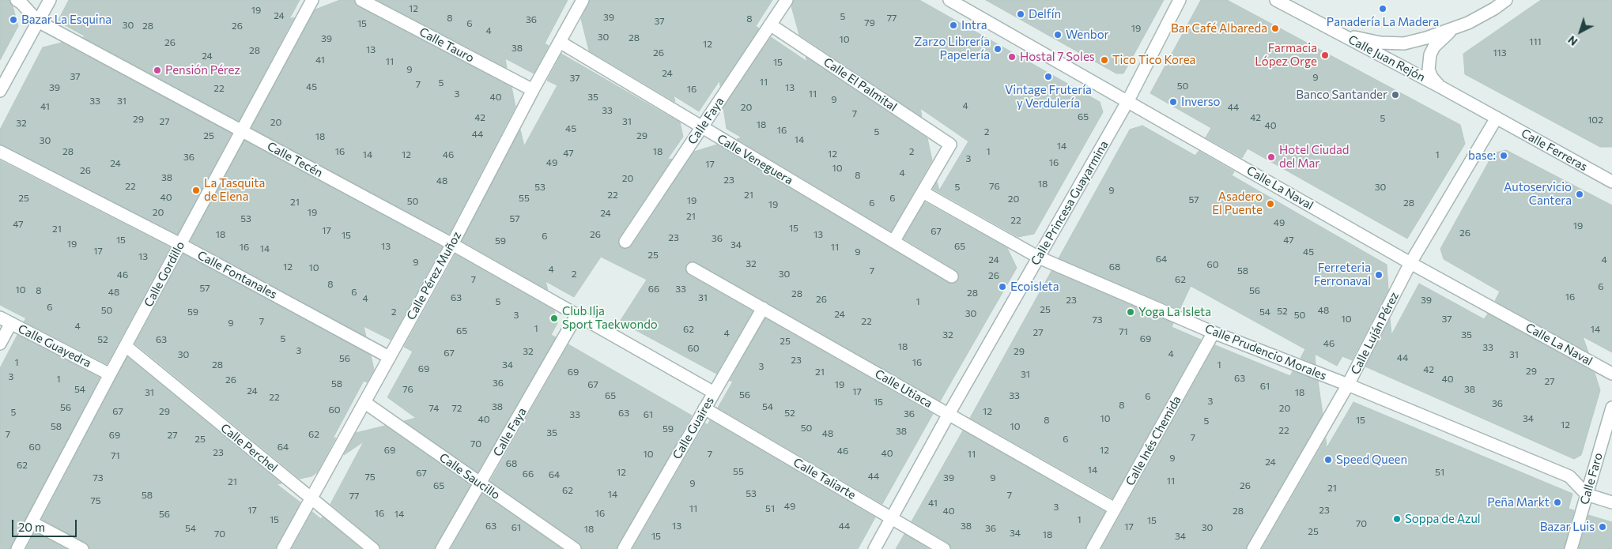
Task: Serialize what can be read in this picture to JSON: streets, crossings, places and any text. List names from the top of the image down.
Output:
{
  "streets": {
    "street": [
      "Calle Tauro",
      "Calle Juan Rejón",
      "Calle El Palmital",
      "Calle Faya",
      "Calle Ferreras",
      "Calle Tecén",
      "Calle Veneguera",
      "Calle La Naval",
      "Calle Princesa Guayarmina",
      "Calle Gordillo",
      "Calle Fontanales",
      "Calle Pérez Muñoz",
      "Calle Luján Pérez",
      "Calle Guayedra",
      "Calle Prudencio Morales",
      "Calle Utiaca",
      "Calle Guaires",
      "Calle Inés Chemida",
      "Calle Perchel",
      "Calle Saucillo",
      "Calle Taliarte",
      "Calle Faro"
    ]
  },
  "crossings": [
    ["Calle Tauro", "Calle Pérez Muñoz"],
    ["Calle Juan Rejón", "Calle Ferreras"],
    ["Calle Juan Rejón", "Calle Luján Pérez"],
    ["Calle El Palmital", "Calle Faya"],
    ["Calle El Palmital", "Calle Prudencio Morales"],
    ["Calle Faya", "Calle Tecén"],
    ["Calle Faya", "Calle Veneguera"],
    ["Calle Faya", "Calle Saucillo"],
    ["Calle Ferreras", "Calle Luján Pérez"],
    ["Calle Tecén", "Calle Gordillo"],
    ["Calle Tecén", "Calle Pérez Muñoz"],
    ["Calle Veneguera", "Calle Pérez Muñoz"],
    ["Calle La Naval", "Calle Princesa Guayarmina"],
    ["Calle La Naval", "Calle Luján Pérez"],
    ["Calle Princesa Guayarmina", "Calle Prudencio Morales"],
    ["Calle Princesa Guayarmina", "Calle Utiaca"],
    ["Calle Princesa Guayarmina", "Calle Taliarte"],
    ["Calle Gordillo", "Calle Fontanales"],
    ["Calle Gordillo", "Calle Guayedra"],
    ["Calle Gordillo", "Calle Perchel"],
    ["Calle Fontanales", "Calle Pérez Muñoz"],
    ["Calle Pérez Muñoz", "Calle Perchel"],
    ["Calle Pérez Muñoz", "Calle Saucillo"],
    ["Calle Luján Pérez", "Calle Prudencio Morales"],
    ["Calle Prudencio Morales", "Calle Inés Chemida"],
    ["Calle Prudencio Morales", "Calle Faro"],
    ["Calle Utiaca", "Calle Guaires"],
    ["Calle Utiaca", "Calle Inés Chemida"],
    ["Calle Guaires", "Calle Taliarte"]
  ],
  "places": [
    "Panadería La Madera",
    "Delfín",
    "Bazar La Esquina",
    "Intra",
    "Bar Café Albareda",
    "Wenbor",
    "Zarzo Librería Papelería",
    "Farmacia López Orge",
    "Hostal 7 Soles",
    "Tico Tico Korea",
    "Pensión Pérez",
    "Vintage Frutería y Verdulería",
    "Banco Santander",
    "Inverso",
    "base:",
    "Hotel Ciudad del Mar",
    "La Tasquita de Elena",
    "Autoservicio Cantera",
    "Asadero El Puente",
    "Ferreteria Ferronaval",
    "Ecoisleta",
    "Yoga La Isleta",
    "Club Ilja Sport Taekwondo",
    "Speed Queen",
    "Peña Markt",
    "Soppa de Azul",
    "Bazar Luis"
  ],
  "house_numbers": [
    "12",
    "19",
    "24",
    "5",
    "39",
    "8",
    "77",
    "8",
    "36",
    "37",
    "79",
    "15",
    "6",
    "30",
    "28",
    "26",
    "19",
    "4",
    "30",
    "28",
    "39",
    "10",
    "111",
    "26",
    "12",
    "38",
    "13",
    "28",
    "26",
    "113",
    "24",
    "41",
    "11",
    "15",
    "9",
    "24",
    "37",
    "9",
    "37",
    "11",
    "5",
    "7",
    "50",
    "45",
    "39",
    "13",
    "22",
    "16",
    "3",
    "11",
    "40",
    "35",
    "9",
    "33",
    "31",
    "4",
    "41",
    "20",
    "44",
    "33",
    "7",
    "65",
    "42",
    "42",
    "5",
    "29",
    "102",
    "27",
    "31",
    "20",
    "32",
    "18",
    "40",
    "45",
    "16",
    "5",
    "2",
    "44",
    "25",
    "29",
    "18",
    "14",
    "30",
    "14",
    "28",
    "16",
    "18",
    "2",
    "1",
    "47",
    "12",
    "14",
    "12",
    "46",
    "1",
    "36",
    "3",
    "49",
    "16",
    "24",
    "17",
    "10",
    "26",
    "4",
    "8",
    "38",
    "20",
    "23",
    "48",
    "18",
    "22",
    "76",
    "53",
    "5",
    "30",
    "9",
    "22",
    "21",
    "40",
    "25",
    "55",
    "6",
    "20",
    "57",
    "19",
    "50",
    "21",
    "6",
    "28",
    "19",
    "20",
    "19",
    "24",
    "21",
    "53",
    "57",
    "22",
    "49",
    "47",
    "19",
    "15",
    "21",
    "17",
    "67",
    "26",
    "18",
    "26",
    "13",
    "15",
    "6",
    "23",
    "36",
    "15",
    "47",
    "59",
    "19",
    "34",
    "13",
    "65",
    "16",
    "11",
    "14",
    "17",
    "9",
    "45",
    "25",
    "13",
    "64",
    "24",
    "4",
    "9",
    "32",
    "60",
    "12",
    "68",
    "10",
    "4",
    "7",
    "58",
    "2",
    "30",
    "46",
    "26",
    "7",
    "62",
    "8",
    "6",
    "57",
    "66",
    "33",
    "10",
    "8",
    "56",
    "48",
    "6",
    "28",
    "28",
    "16",
    "63",
    "31",
    "4",
    "26",
    "23",
    "39",
    "5",
    "1",
    "6",
    "25",
    "50",
    "48",
    "52",
    "59",
    "2",
    "54",
    "30",
    "24",
    "3",
    "50",
    "10",
    "37",
    "73",
    "7",
    "22",
    "9",
    "4",
    "1",
    "62",
    "14",
    "65",
    "71",
    "27",
    "4",
    "32",
    "35",
    "5",
    "69",
    "52",
    "63",
    "25",
    "46",
    "18",
    "33",
    "60",
    "3",
    "32",
    "29",
    "67",
    "4",
    "30",
    "31",
    "44",
    "56",
    "23",
    "1",
    "16",
    "28",
    "34",
    "1",
    "3",
    "69",
    "42",
    "29",
    "69",
    "21",
    "31",
    "3",
    "63",
    "1",
    "40",
    "26",
    "27",
    "36",
    "58",
    "67",
    "19",
    "61",
    "54",
    "76",
    "38",
    "24",
    "17",
    "31",
    "18",
    "56",
    "65",
    "33",
    "6",
    "22",
    "3",
    "15",
    "36",
    "8",
    "38",
    "54",
    "56",
    "74",
    "72",
    "20",
    "60",
    "67",
    "29",
    "12",
    "5",
    "63",
    "52",
    "36",
    "33",
    "61",
    "10",
    "34",
    "40",
    "8",
    "15",
    "5",
    "12",
    "58",
    "10",
    "50",
    "59",
    "22",
    "38",
    "35",
    "48",
    "7",
    "62",
    "69",
    "27",
    "7",
    "25",
    "6",
    "70",
    "60",
    "64",
    "69",
    "12",
    "46",
    "23",
    "40",
    "10",
    "7",
    "11",
    "71",
    "9",
    "24",
    "68",
    "62",
    "14",
    "55",
    "12",
    "51",
    "67",
    "66",
    "64",
    "44",
    "75",
    "73",
    "39",
    "9",
    "11",
    "21",
    "9",
    "65",
    "26",
    "21",
    "62",
    "53",
    "14",
    "58",
    "7",
    "77",
    "75",
    "41",
    "49",
    "3",
    "11",
    "51",
    "17",
    "23",
    "40",
    "28",
    "16",
    "16",
    "56",
    "14",
    "15",
    "1",
    "15",
    "70",
    "63",
    "13",
    "44",
    "38",
    "17",
    "61",
    "30",
    "54",
    "36",
    "18",
    "25",
    "34",
    "70",
    "18",
    "15",
    "34"
  ],
  "scale_bar": "20 m",
  "north": "bottom left"
}
